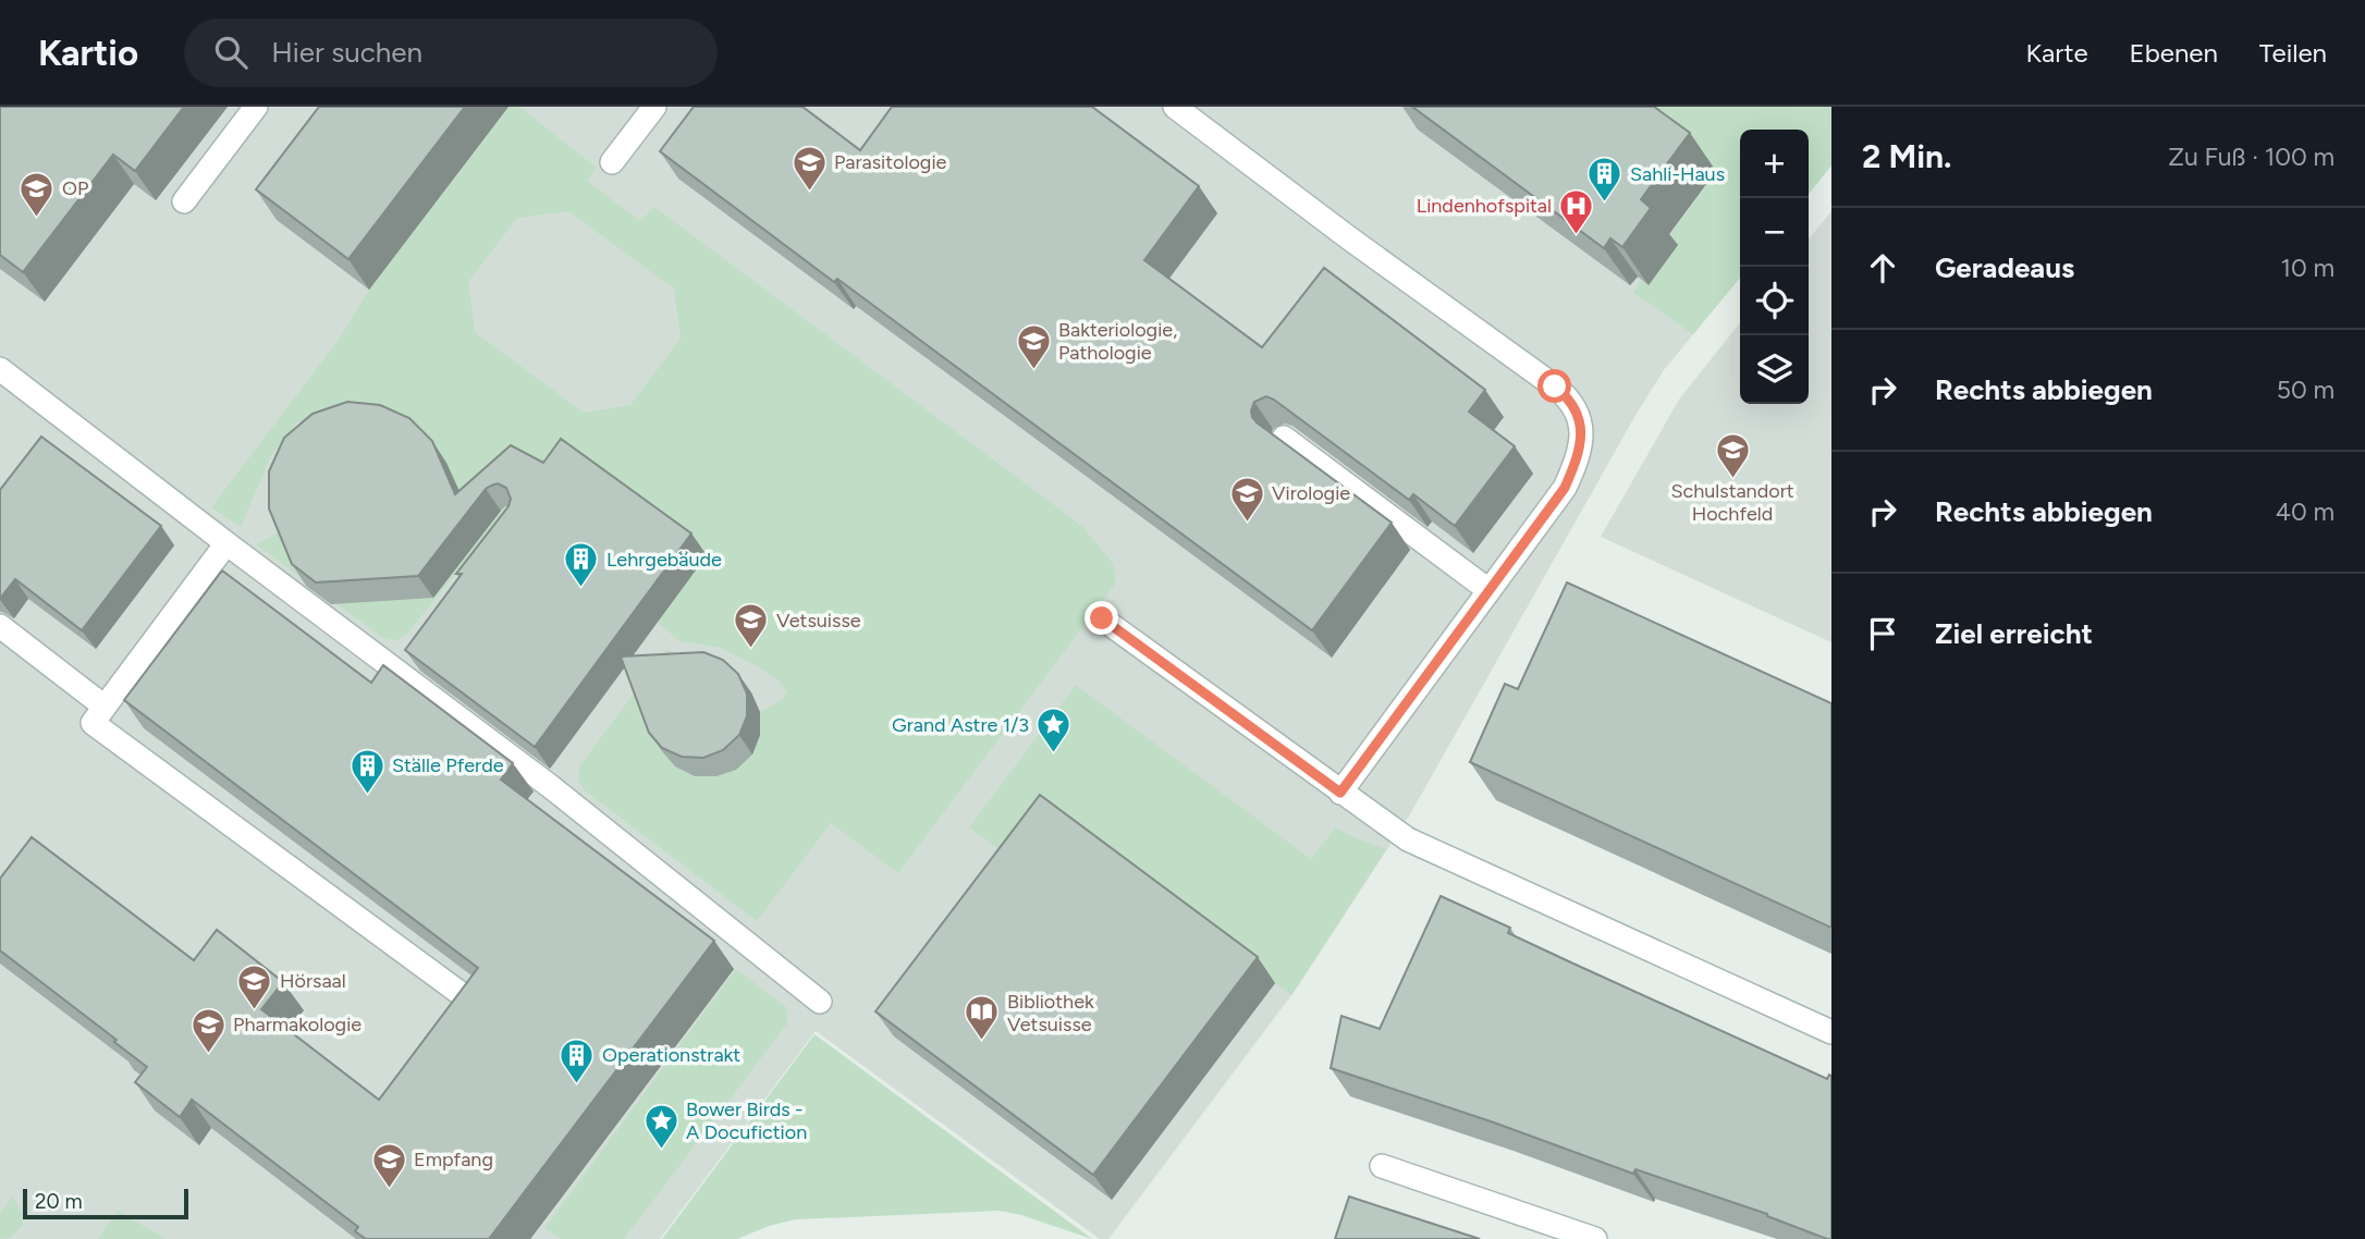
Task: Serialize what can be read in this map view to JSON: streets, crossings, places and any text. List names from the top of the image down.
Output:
{
  "places": {
    "school or university": [
      "Parasitologie",
      "OP",
      "Bakteriologie, Pathologie",
      "Schulstandort Hochfeld",
      "Virologie",
      "Vetsuisse",
      "Hörsaal",
      "Pharmakologie",
      "Empfang"
    ],
    "building": [
      "Sahli-Haus",
      "Lehrgebäude",
      "Ställe Pferde",
      "Operationstrakt"
    ],
    "hospital": ["Lindenhofspital"],
    "place": ["Grand Astre 1/3", "Bower Birds - A Docufiction"],
    "library": ["Bibliothek Vetsuisse"]
  },
  "scale_bar": "20 m",
  "page": {
    "header": "Kartio",
    "search": "Hier suchen",
    "nav": ["Karte", "Ebenen", "Teilen"],
    "heading": ["2 Min.", "Zu Fuß · 100 m"],
    "map_buttons": ["+", "−"],
    "list": [
      ["Geradeaus", "10 m"],
      ["Rechts abbiegen", "50 m"],
      ["Rechts abbiegen", "40 m"],
      "Ziel erreicht"
    ],
    "scale": "20 m"
  }
}
